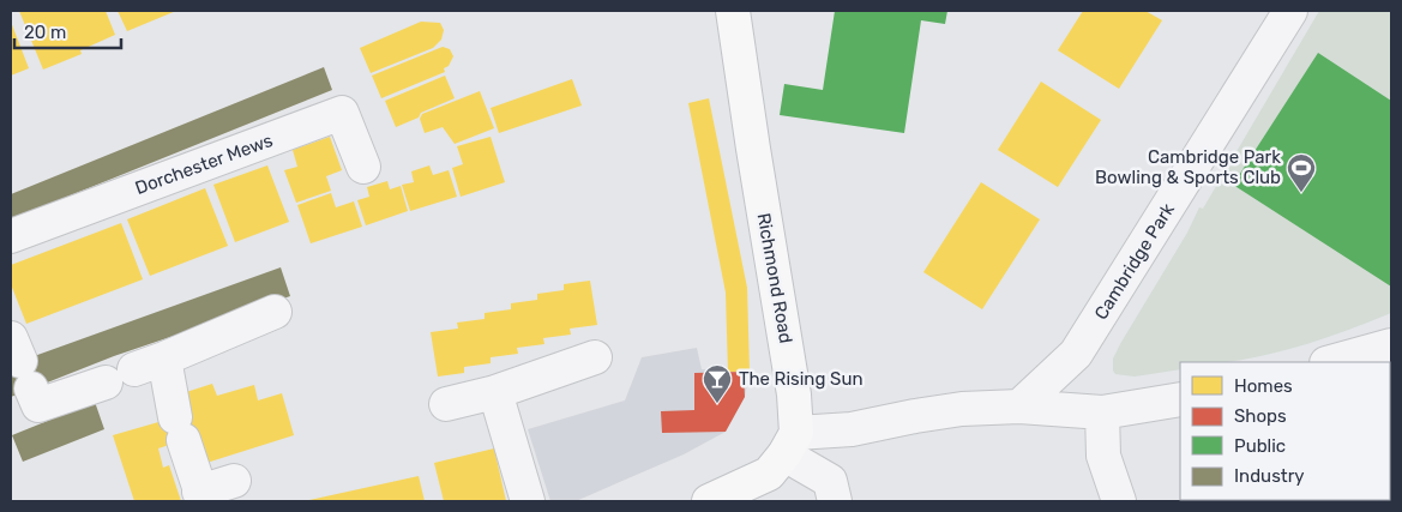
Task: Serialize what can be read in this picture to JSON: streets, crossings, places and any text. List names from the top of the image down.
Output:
{
  "streets": {
    "main road": ["Richmond Road"],
    "street": ["Dorchester Mews", "Cambridge Park"]
  },
  "places": {
    "sports": ["Cambridge Park Bowling & Sports Club"],
    "bar": ["The Rising Sun"]
  },
  "legend": [
    "Homes",
    "Shops",
    "Public",
    "Industry"
  ],
  "scale_bar": "20 m"
}
